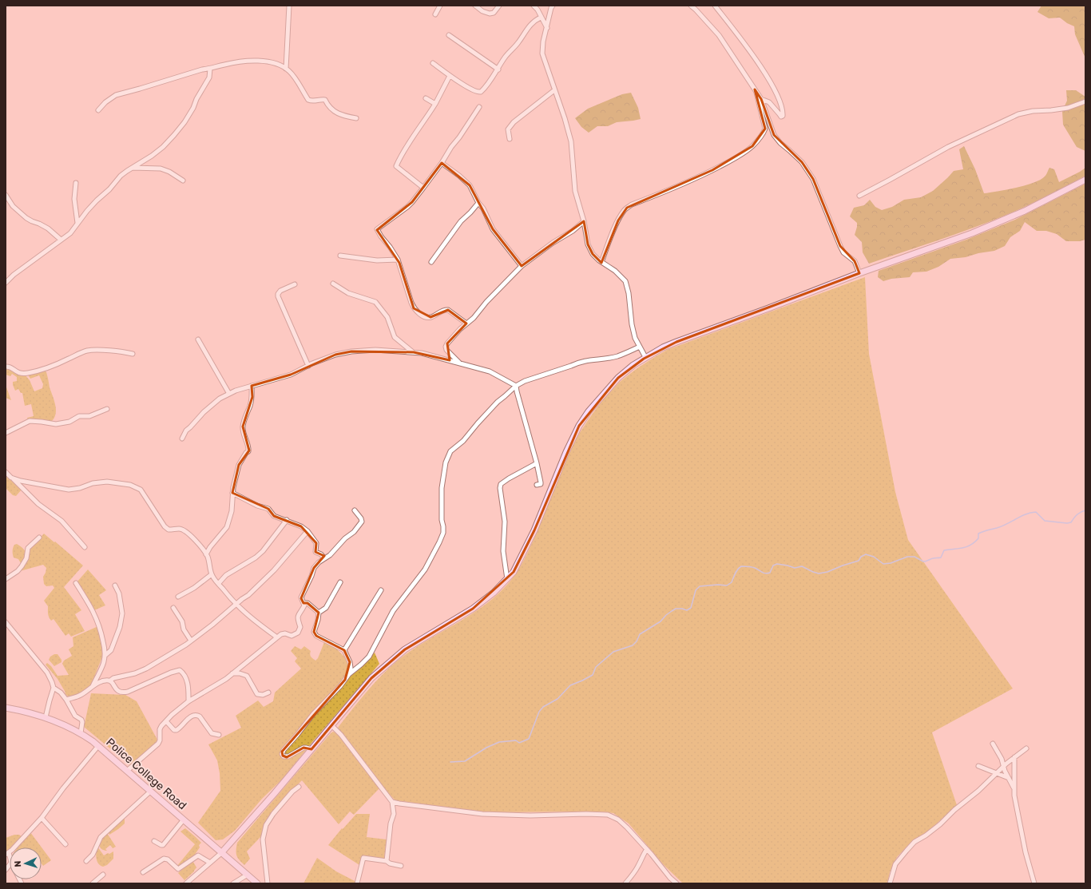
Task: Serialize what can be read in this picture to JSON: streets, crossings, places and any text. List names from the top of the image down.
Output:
{
  "streets": {
    "street": ["Police College Road"]
  },
  "north": "left"
}
